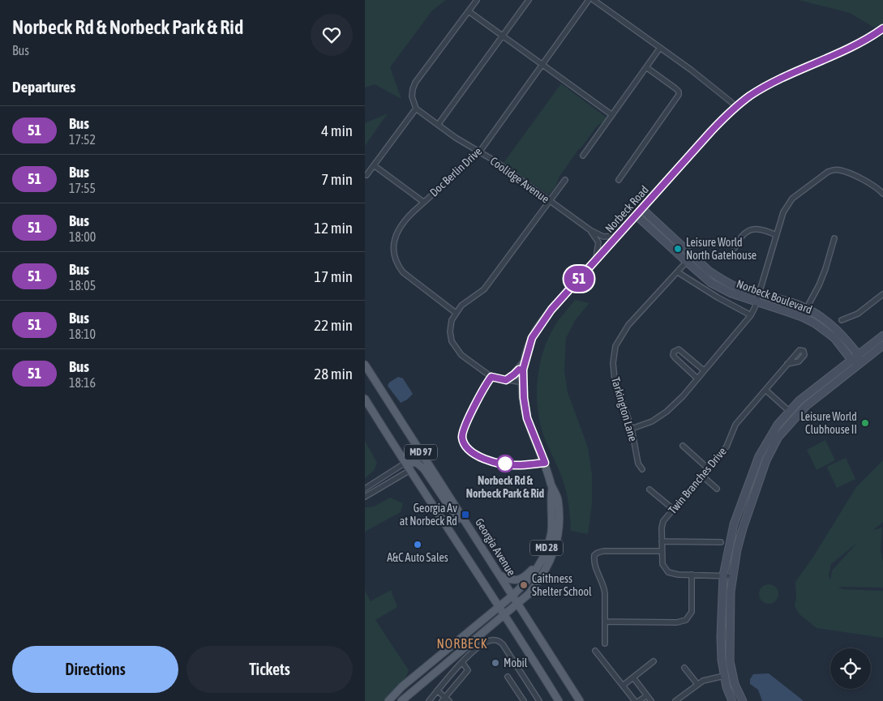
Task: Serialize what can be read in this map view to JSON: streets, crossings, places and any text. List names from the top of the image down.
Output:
{
  "streets": {
    "main road": [
      "Norbeck Road",
      "MD 97",
      "Georgia Avenue",
      "MD 28"
    ],
    "street": [
      "Doc Berlin Drive",
      "Coolidge Avenue",
      "Norbeck Boulevard",
      "Tarkington Lane",
      "Twin Branches Drive"
    ]
  },
  "crossings": [
    ["Doc Berlin Drive", "Coolidge Avenue"],
    ["Coolidge Avenue", "Norbeck Road"],
    ["Norbeck Road", "Norbeck Boulevard"],
    ["Norbeck Road", "MD 97"],
    ["Norbeck Road", "Georgia Avenue"],
    ["Norbeck Boulevard", "Tarkington Lane"]
  ],
  "districts": ["NORBECK"],
  "places": {
    "other": [
      "Leisure World North Gatehouse",
      "Leisure World Clubhouse II",
      "Norbeck Rd & Norbeck Park & Rid",
      "A&C Auto Sales",
      "Caithness Shelter School",
      "Mobil"
    ],
    "transit": ["Georgia Av at Norbeck Rd"]
  },
  "lines": ["bus line 51"],
  "page": {
    "heading": [
      ["Norbeck Rd & Norbeck Park & Rid", "Bus"],
      "Departures"
    ],
    "on_map": "51",
    "list": [
      {
        "mark": "51",
        "name": "Bus",
        "note": "17:52",
        "value": "4 min"
      },
      {
        "mark": "51",
        "name": "Bus",
        "note": "17:55",
        "value": "7 min"
      },
      {
        "mark": "51",
        "name": "Bus",
        "note": "18:00",
        "value": "12 min"
      },
      {
        "mark": "51",
        "name": "Bus",
        "note": "18:05",
        "value": "17 min"
      },
      {
        "mark": "51",
        "name": "Bus",
        "note": "18:10",
        "value": "22 min"
      },
      {
        "mark": "51",
        "name": "Bus",
        "note": "18:16",
        "value": "28 min"
      }
    ],
    "buttons": ["Directions", "Tickets"]
  }
}
